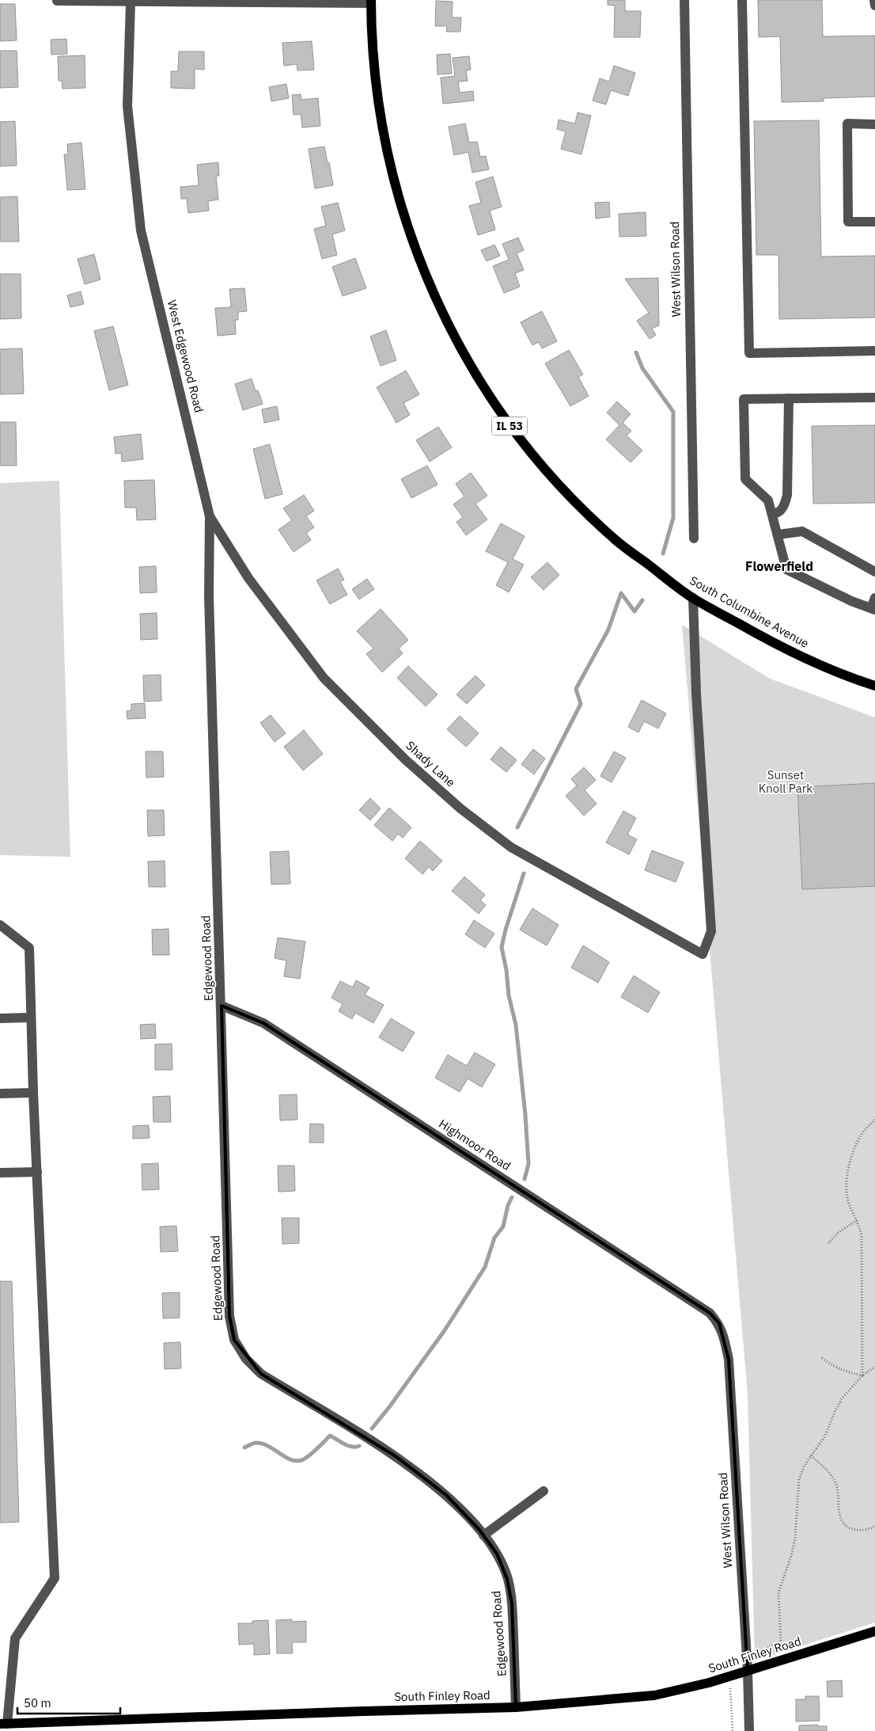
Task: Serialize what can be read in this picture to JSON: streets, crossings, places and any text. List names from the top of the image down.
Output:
{
  "streets": {
    "main road": ["IL 53", "South Columbine Avenue", "South Finley Road"],
    "street": [
      "West Wilson Road",
      "West Edgewood Road",
      "Shady Lane",
      "Edgewood Road",
      "Highmoor Road"
    ]
  },
  "crossings": [
    ["West Wilson Road", "Highmoor Road"],
    ["West Wilson Road", "South Finley Road"],
    ["West Edgewood Road", "Shady Lane"],
    ["West Edgewood Road", "Edgewood Road"],
    ["South Columbine Avenue", "Shady Lane"],
    ["Edgewood Road", "Highmoor Road"],
    ["Edgewood Road", "South Finley Road"]
  ],
  "districts": ["Flowerfield"],
  "parks": ["Sunset Knoll Park"],
  "scale_bar": "50 m"
}
